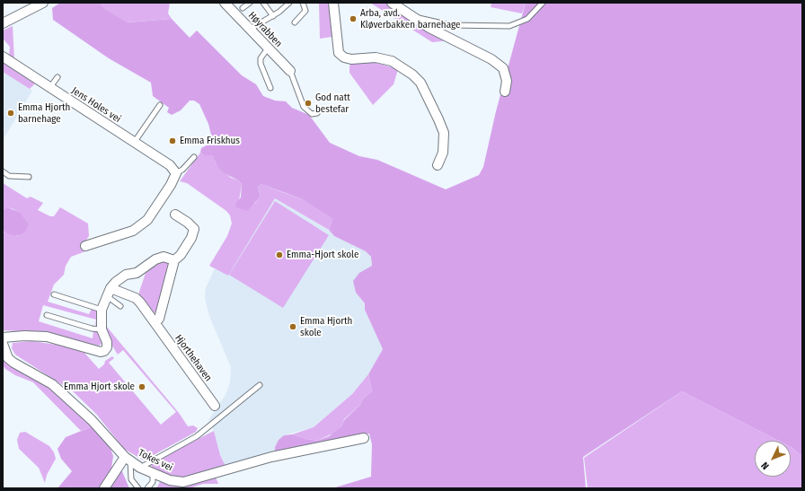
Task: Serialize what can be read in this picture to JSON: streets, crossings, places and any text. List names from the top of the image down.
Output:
{
  "streets": {
    "street": [
      "Høyrabben",
      "Jens Holes vei",
      "Hjorthehaven",
      "Tokes vei"
    ]
  },
  "places": [
    "Arba, avd. Kløverbakken barnehage",
    "God natt bestefar",
    "Emma Hjorth barnehage",
    "Emma Friskhus",
    "Emma-Hjort skole",
    "Emma Hjorth skole",
    "Emma Hjort skole"
  ],
  "north": "bottom left"
}
